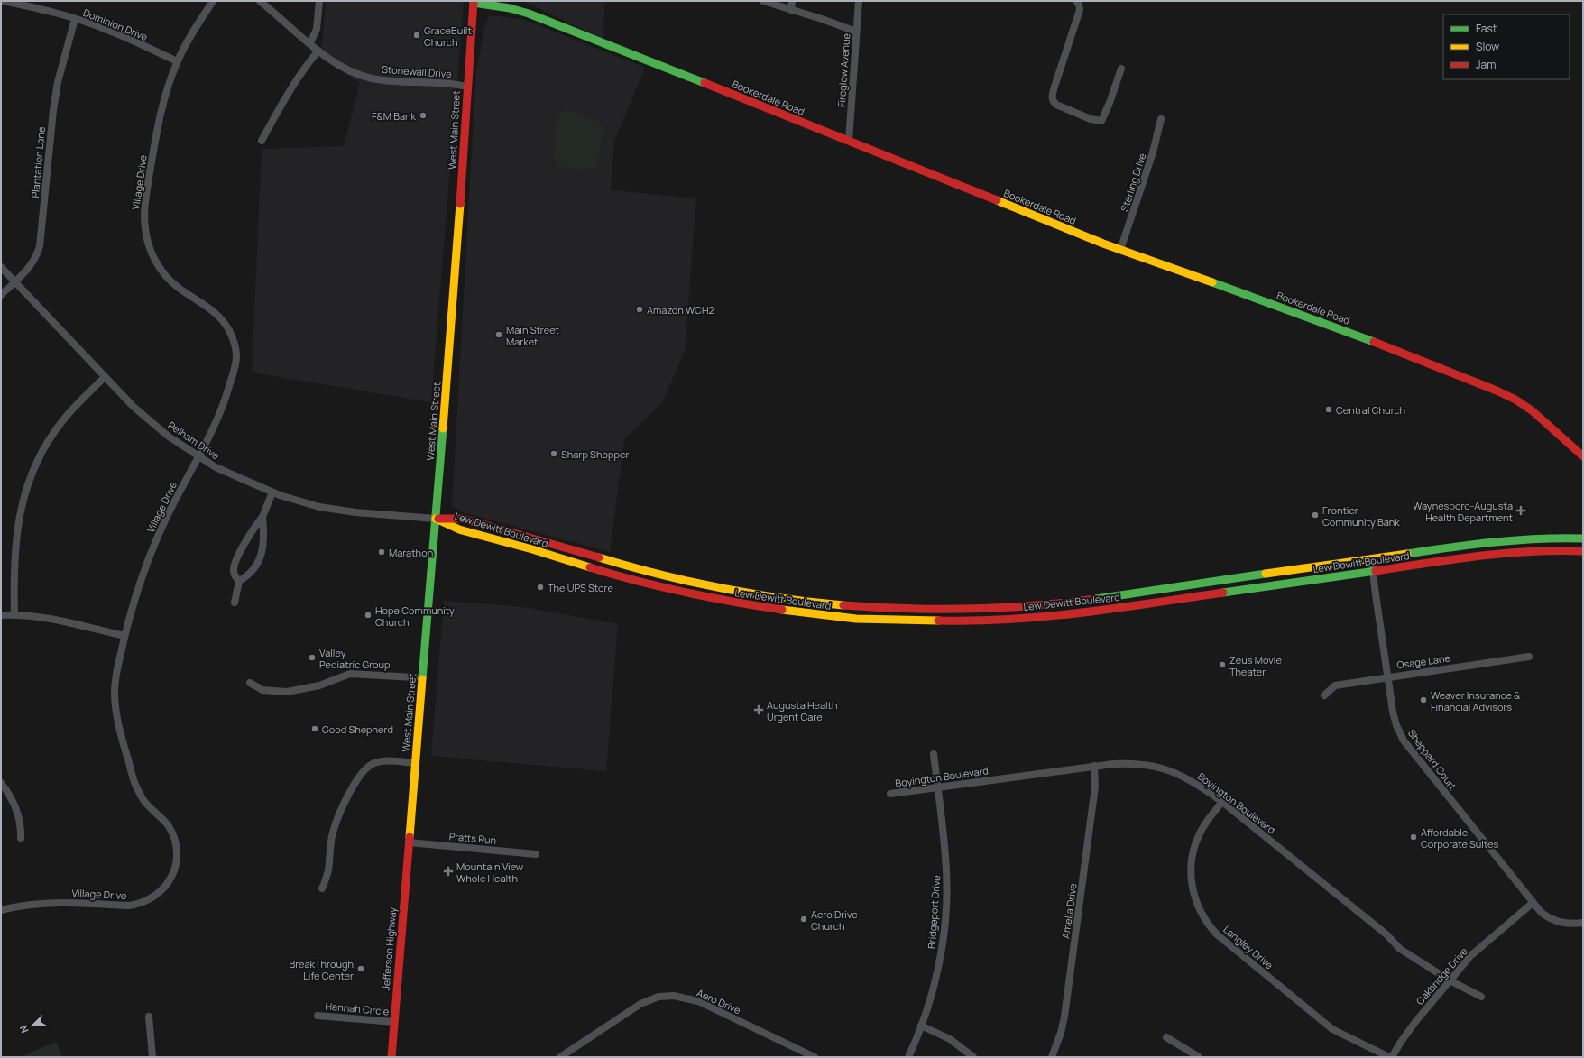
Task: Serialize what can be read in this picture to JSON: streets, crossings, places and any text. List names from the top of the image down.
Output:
{
  "streets": {
    "main road": [
      "Bookerdale Road",
      "West Main Street",
      "Lew Dewitt Boulevard",
      "Jefferson Highway"
    ],
    "street": [
      "Dominion Drive",
      "Fireglow Avenue",
      "Stonewall Drive",
      "Plantation Lane",
      "Village Drive",
      "Sterling Drive",
      "Pelham Drive",
      "Osage Lane",
      "Sheppard Court",
      "Boyington Boulevard",
      "Pratts Run",
      "Amelia Drive",
      "Bridgeport Drive",
      "Langley Drive",
      "Oakbridge Drive",
      "Aero Drive",
      "Hannah Circle"
    ]
  },
  "crossings": [
    ["Dominion Drive", "Plantation Lane"],
    ["Dominion Drive", "Village Drive"],
    ["Fireglow Avenue", "Bookerdale Road"],
    ["Stonewall Drive", "West Main Street"],
    ["Bookerdale Road", "West Main Street"],
    ["Bookerdale Road", "Sterling Drive"],
    ["West Main Street", "Pelham Drive"],
    ["West Main Street", "Lew Dewitt Boulevard"],
    ["West Main Street", "Pratts Run"],
    ["West Main Street", "Jefferson Highway"],
    ["Plantation Lane", "Pelham Drive"],
    ["Village Drive", "Pelham Drive"],
    ["Pelham Drive", "Lew Dewitt Boulevard"],
    ["Lew Dewitt Boulevard", "Sheppard Court"],
    ["Osage Lane", "Sheppard Court"],
    ["Sheppard Court", "Oakbridge Drive"],
    ["Boyington Boulevard", "Amelia Drive"],
    ["Boyington Boulevard", "Bridgeport Drive"],
    ["Boyington Boulevard", "Langley Drive"],
    ["Boyington Boulevard", "Oakbridge Drive"],
    ["Pratts Run", "Jefferson Highway"],
    ["Jefferson Highway", "Hannah Circle"]
  ],
  "places": {
    "other": [
      "GraceBuilt Church",
      "F&M Bank",
      "Amazon WCH2",
      "Main Street Market",
      "Central Church",
      "Sharp Shopper",
      "Frontier Community Bank",
      "Marathon",
      "The UPS Store",
      "Hope Community Church",
      "Valley Pediatric Group",
      "Zeus Movie Theater",
      "Weaver Insurance & Financial Advisors",
      "Good Shepherd",
      "Affordable Corporate Suites",
      "Aero Drive Church",
      "BreakThrough Life Center"
    ],
    "health": ["Waynesboro-Augusta Health Department", "Augusta Health Urgent Care", "Mountain View Whole Health"]
  },
  "legend": ["Fast", "Slow", "Jam"],
  "north": "bottom left"
}
